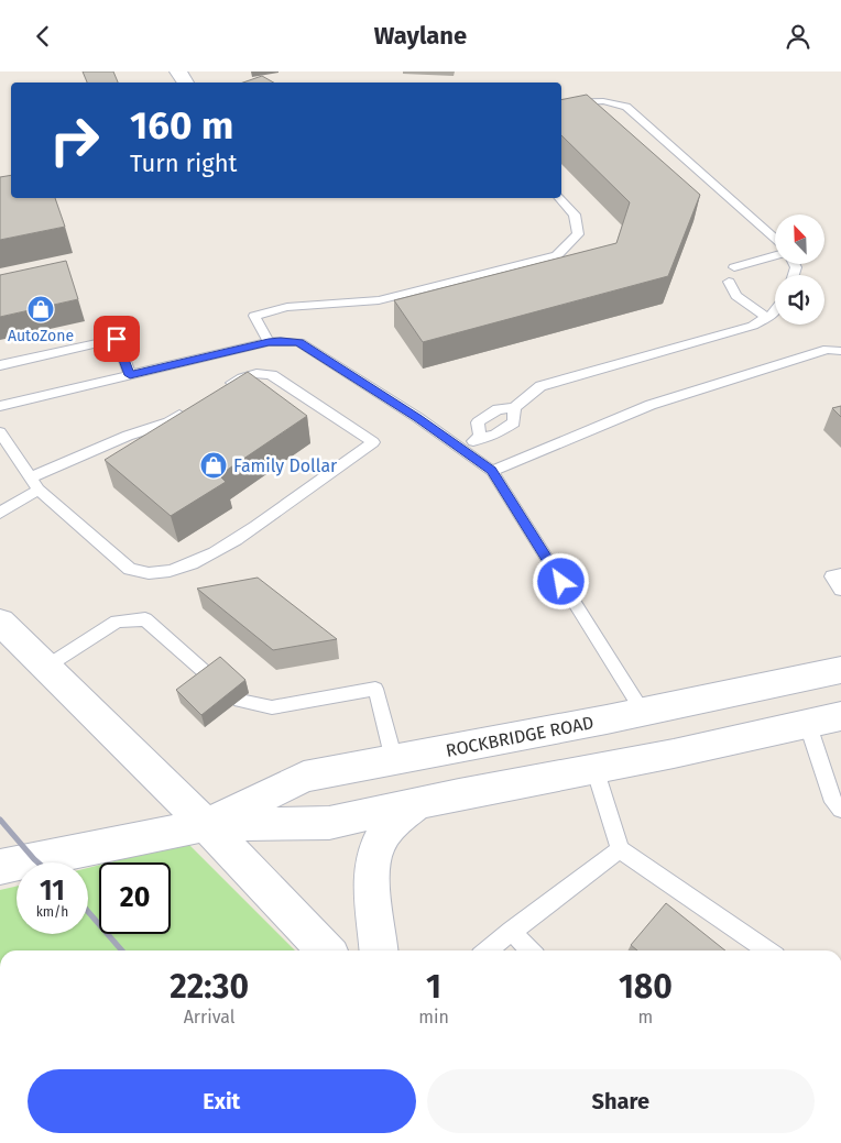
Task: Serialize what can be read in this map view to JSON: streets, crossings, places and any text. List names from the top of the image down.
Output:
{
  "streets": {
    "main road": ["ROCKBRIDGE ROAD"]
  },
  "places": {
    "shop": ["AutoZone", "Family Dollar"]
  },
  "north": "top left",
  "page": {
    "header": "Waylane",
    "turn": ["160 m", "Turn right"],
    "speed": "11 km/h",
    "limit": "20",
    "eta": [
      "22:30",
      "Arrival",
      "1",
      "min",
      "180",
      "m"
    ],
    "buttons": ["Exit", "Share"]
  }
}
